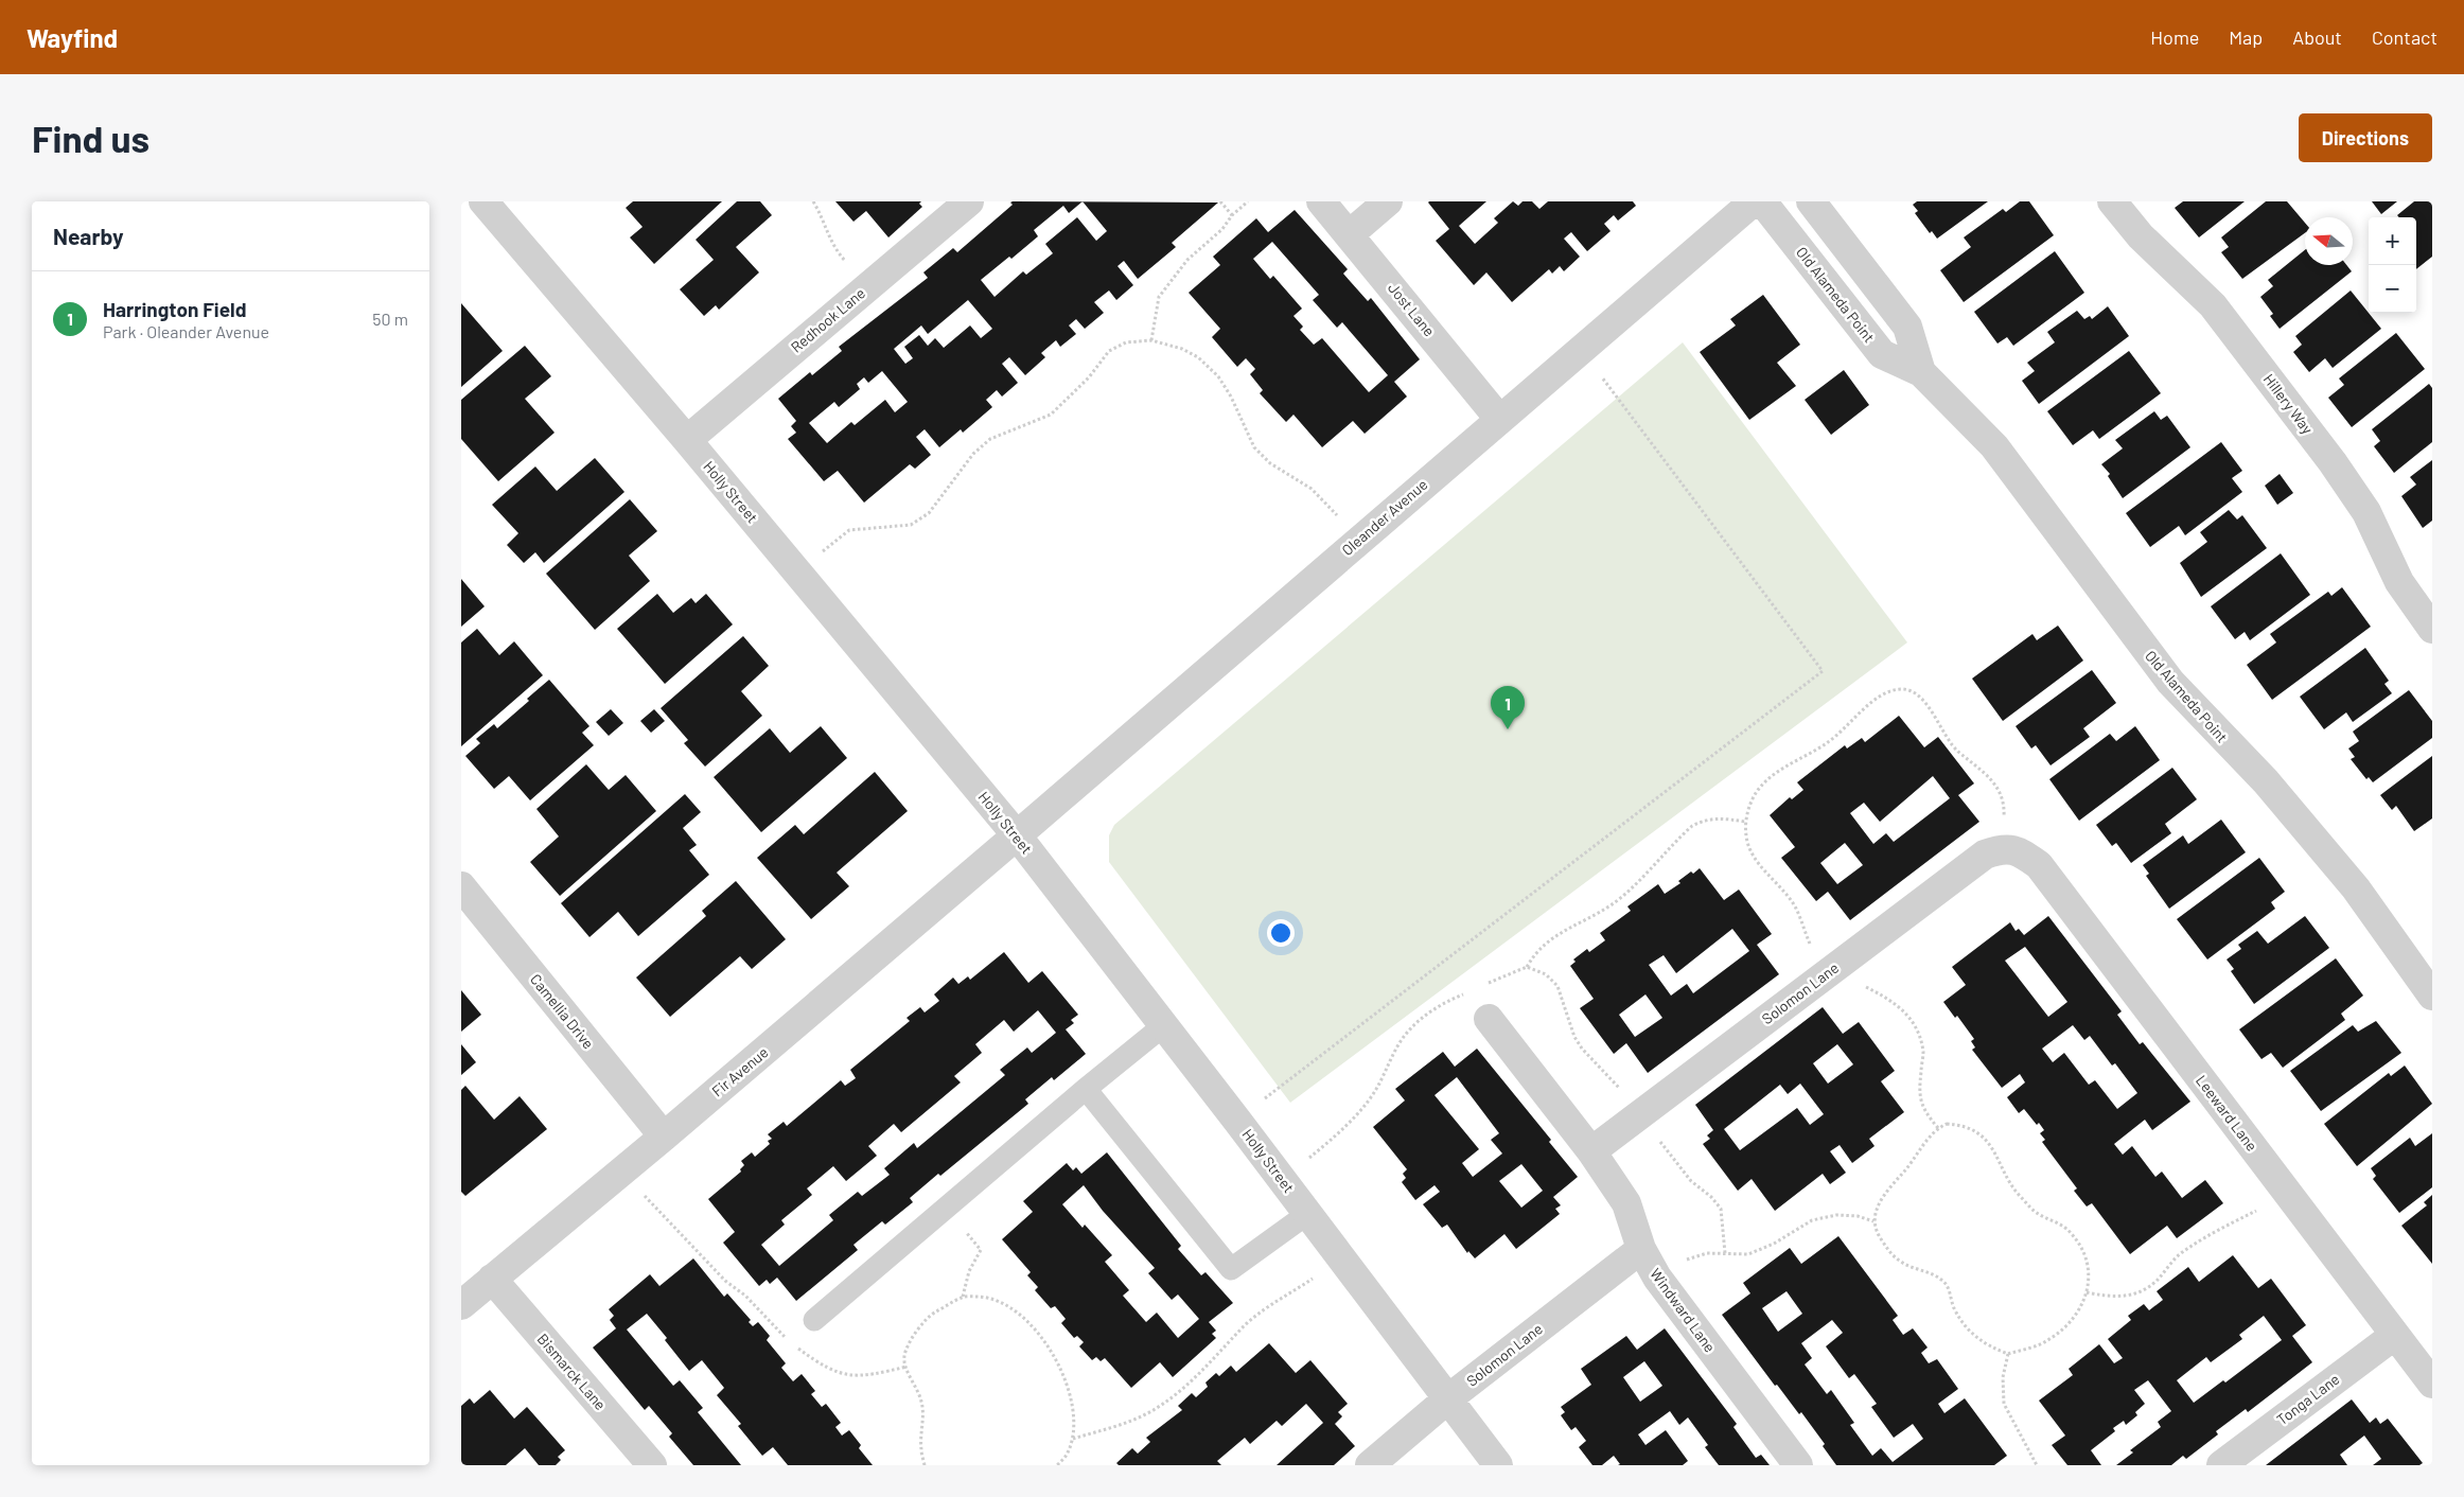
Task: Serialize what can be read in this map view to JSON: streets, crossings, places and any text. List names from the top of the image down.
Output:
{
  "streets": {
    "street": [
      "Old Alameda Point",
      "Jost Lane",
      "Redhook Lane",
      "Hillery Way",
      "Holly Street",
      "Oleander Avenue",
      "Solomon Lane",
      "Camellia Drive",
      "Fir Avenue",
      "Leeward Lane",
      "Windward Lane",
      "Bismarck Lane",
      "Tonga Lane"
    ]
  },
  "crossings": [
    ["Jost Lane", "Oleander Avenue"],
    ["Redhook Lane", "Holly Street"],
    ["Holly Street", "Oleander Avenue"],
    ["Holly Street", "Solomon Lane"],
    ["Holly Street", "Fir Avenue"],
    ["Oleander Avenue", "Fir Avenue"],
    ["Solomon Lane", "Leeward Lane"],
    ["Solomon Lane", "Windward Lane"],
    ["Camellia Drive", "Fir Avenue"],
    ["Fir Avenue", "Bismarck Lane"],
    ["Leeward Lane", "Tonga Lane"]
  ],
  "north": "left",
  "page": {
    "header": "Wayfind",
    "nav": [
      "Home",
      "Map",
      "About",
      "Contact"
    ],
    "buttons": "Directions",
    "title": "Find us",
    "heading": "Nearby",
    "map_buttons": ["+", "−"],
    "list": [
      {
        "mark": "1",
        "name": "Harrington Field",
        "note": "Park · Oleander Avenue",
        "value": "50 m"
      }
    ],
    "pins": "1"
  }
}
